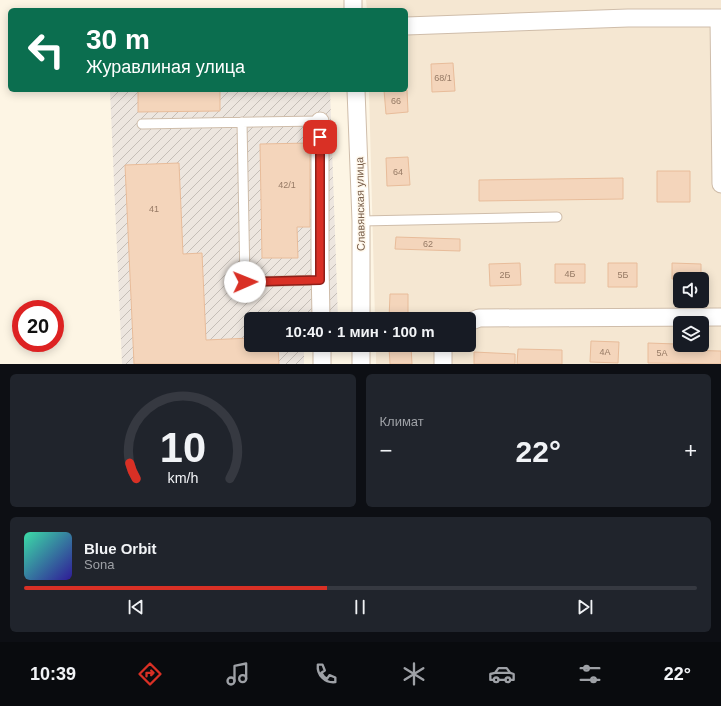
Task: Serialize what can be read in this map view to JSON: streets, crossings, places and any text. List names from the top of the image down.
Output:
{
  "streets": {
    "street": ["Славянская улица"]
  },
  "house_numbers": [
    "68/1",
    "66",
    "64",
    "42/1",
    "41",
    "62",
    "4Б",
    "2Б",
    "5Б",
    "4А",
    "5А"
  ],
  "page": {
    "turn": ["30 m", "Журавлиная улица"],
    "limit": "20",
    "trip": "10:40 · 1 мин · 100 m",
    "tile": "Климат",
    "heat": ["−", "22°", "+"],
    "song": ["Blue Orbit", "Sona"],
    "tabs": ["10:39", "22°"],
    "gauge": ["10", "km/h"]
  }
}
